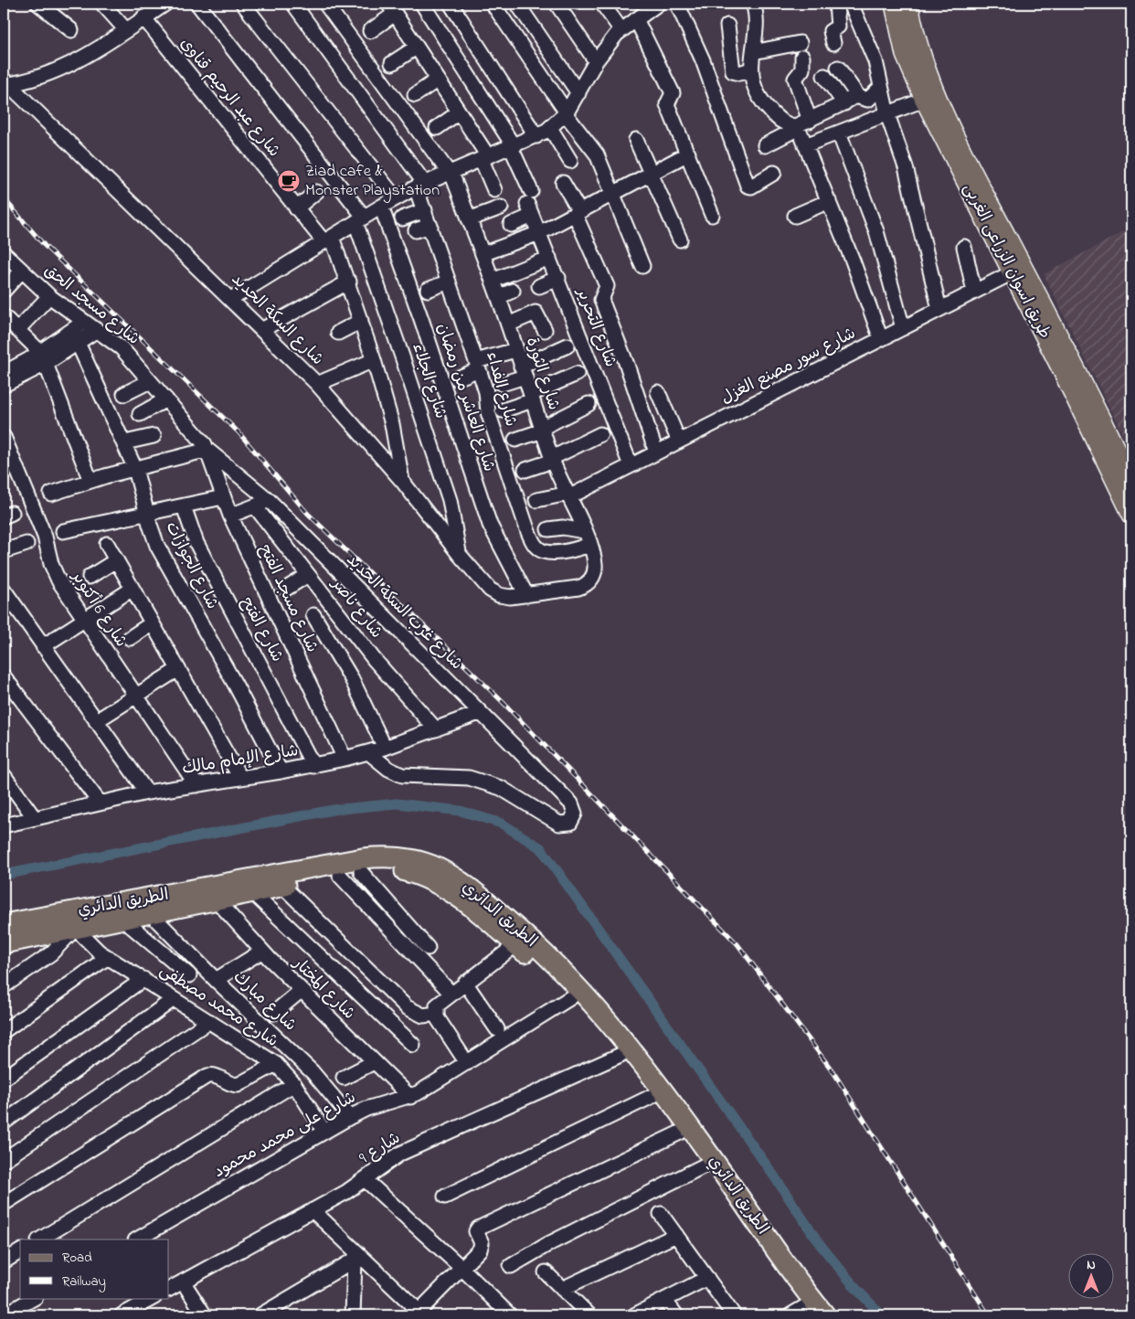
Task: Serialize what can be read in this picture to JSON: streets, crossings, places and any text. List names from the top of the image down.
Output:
{
  "streets": {
    "highway": ["الطريق الدائري"],
    "main road": ["طريق اسوان الزراعى الغربى"],
    "street": [
      "شارع عبد الرحيم قناوى",
      "شارع مسجد الحق",
      "شارع السكة الحديد",
      "شارع التحرير",
      "شارع سور مصنع الغزل",
      "شارع الثورة",
      "شارع الجلاء",
      "شارع الفداء",
      "شارع العاشر من رمضان",
      "شارع الجوازات",
      "شارع مسجد الفتح",
      "شارع ناصر",
      "شارع 6 أكتوبر",
      "شارع غرب السكة الحديد",
      "شارع الفتح",
      "شارع الإمام مالك",
      "شارع المختار",
      "شارع مبارك",
      "شارع محمد مصطفى",
      "شارع على محمد محمود",
      "شارع 9"
    ]
  },
  "crossings": [
    ["شارع عبد الرحيم قناوى", "شارع السكة الحديد"],
    ["طريق اسوان الزراعى الغربى", "شارع سور مصنع الغزل"],
    ["شارع مسجد الحق", "شارع مسجد الفتح"],
    ["شارع مسجد الحق", "شارع غرب السكة الحديد"],
    ["شارع السكة الحديد", "شارع الثورة"],
    ["شارع السكة الحديد", "شارع الجلاء"],
    ["شارع السكة الحديد", "شارع العاشر من رمضان"],
    ["شارع التحرير", "شارع سور مصنع الغزل"],
    ["شارع سور مصنع الغزل", "شارع الثورة"],
    ["شارع الثورة", "شارع الفداء"],
    ["شارع الثورة", "شارع العاشر من رمضان"],
    ["شارع الجوازات", "شارع الإمام مالك"],
    ["شارع مسجد الفتح", "شارع غرب السكة الحديد"],
    ["شارع مسجد الفتح", "شارع الإمام مالك"],
    ["شارع ناصر", "شارع الإمام مالك"],
    ["شارع 6 أكتوبر", "شارع الإمام مالك"],
    ["شارع غرب السكة الحديد", "شارع الإمام مالك"],
    ["شارع الفتح", "شارع الإمام مالك"],
    ["الطريق الدائري", "شارع المختار"],
    ["الطريق الدائري", "شارع مبارك"],
    ["الطريق الدائري", "شارع محمد مصطفى"],
    ["الطريق الدائري", "شارع على محمد محمود"],
    ["الطريق الدائري", "شارع 9"],
    ["شارع المختار", "شارع على محمد محمود"],
    ["شارع مبارك", "شارع على محمد محمود"],
    ["شارع محمد مصطفى", "شارع على محمد محمود"]
  ],
  "places": {
    "cafe": ["Ziad cafe & Monster Playstation"]
  },
  "legend": ["Road", "Railway"],
  "north": "top"
}
